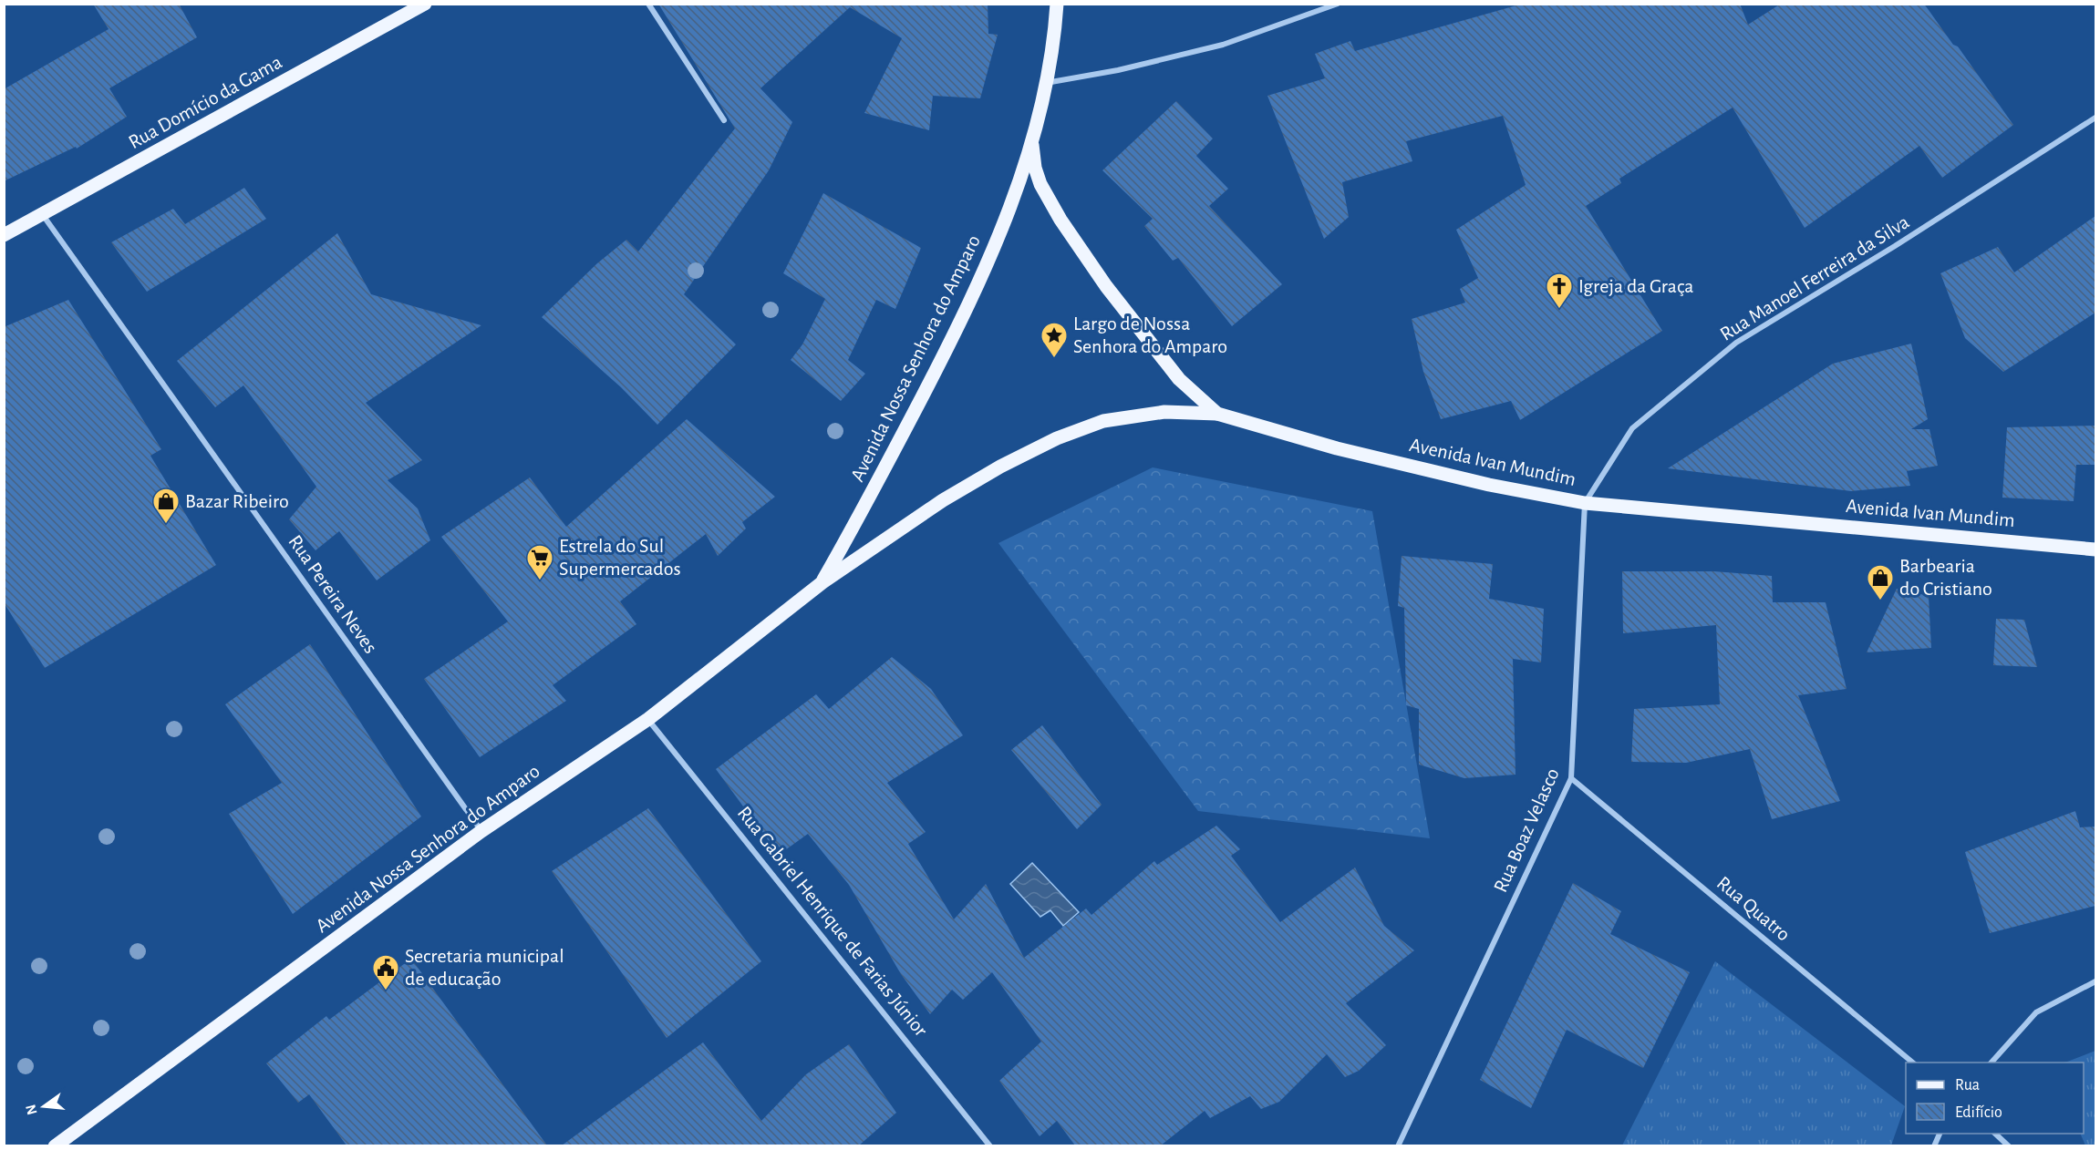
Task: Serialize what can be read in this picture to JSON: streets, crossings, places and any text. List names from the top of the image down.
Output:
{
  "streets": {
    "main road": ["Rua Domício da Gama", "Avenida Nossa Senhora do Amparo", "Avenida Ivan Mundim"],
    "street": [
      "Rua Manoel Ferreira da Silva",
      "Rua Pereira Neves",
      "Rua Boaz Velasco",
      "Rua Quatro",
      "Rua Gabriel Henrique de Farias Júnior"
    ]
  },
  "crossings": [
    ["Rua Domício da Gama", "Rua Pereira Neves"],
    ["Rua Manoel Ferreira da Silva", "Avenida Ivan Mundim"],
    ["Rua Manoel Ferreira da Silva", "Rua Boaz Velasco"],
    ["Avenida Nossa Senhora do Amparo", "Avenida Ivan Mundim"],
    ["Avenida Nossa Senhora do Amparo", "Rua Pereira Neves"],
    ["Avenida Nossa Senhora do Amparo", "Rua Gabriel Henrique de Farias Júnior"],
    ["Avenida Ivan Mundim", "Rua Boaz Velasco"],
    ["Rua Boaz Velasco", "Rua Quatro"]
  ],
  "places": {
    "church": ["Igreja da Graça"],
    "place": ["Largo de Nossa Senhora do Amparo"],
    "shop": ["Bazar Ribeiro", "Barbearia do Cristiano"],
    "supermarket": ["Estrela do Sul Supermercados"],
    "public building": ["Secretaria municipal de educação"]
  },
  "legend": ["Rua", "Edifício"],
  "north": "left"
}
